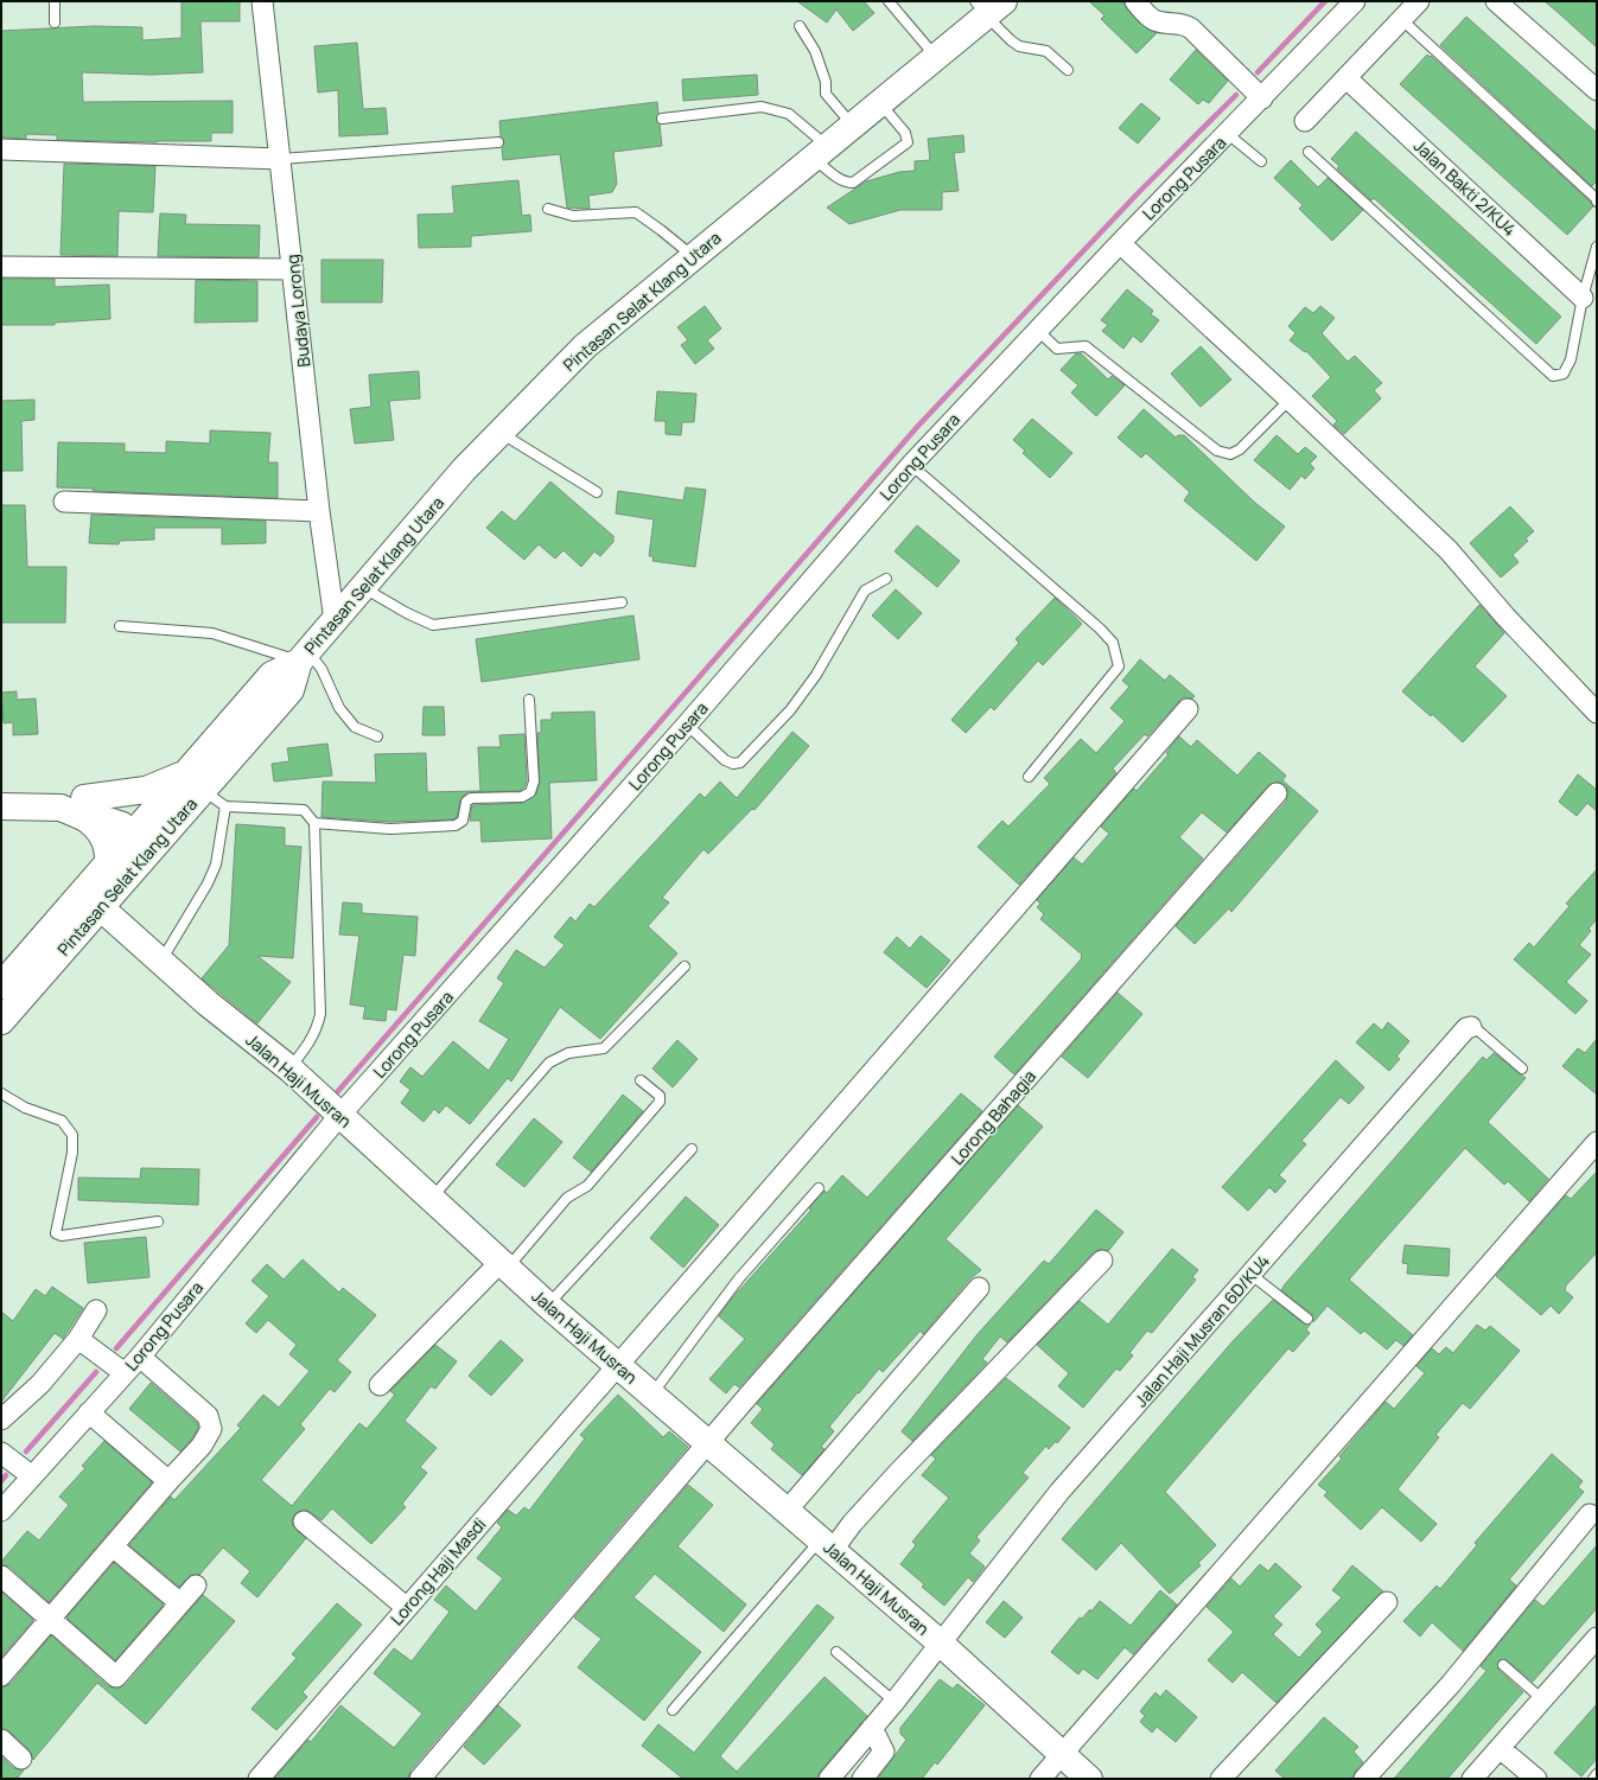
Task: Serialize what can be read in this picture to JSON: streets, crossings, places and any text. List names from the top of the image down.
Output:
{
  "streets": {
    "main road": ["Pintasan Selat Klang Utara", "Jalan Haji Musran"],
    "street": [
      "Lorong Pusara",
      "Jalan Bakti 2/KU4",
      "Budaya Lorong",
      "Lorong Bahagia",
      "Jalan Haji Musran 6D/KU4",
      "Lorong Haji Masdi"
    ]
  },
  "crossings": [
    ["Lorong Pusara", "Jalan Haji Musran"],
    ["Pintasan Selat Klang Utara", "Budaya Lorong"],
    ["Pintasan Selat Klang Utara", "Jalan Haji Musran"],
    ["Jalan Haji Musran", "Lorong Bahagia"],
    ["Jalan Haji Musran", "Jalan Haji Musran 6D/KU4"],
    ["Jalan Haji Musran", "Lorong Haji Masdi"]
  ]
}
